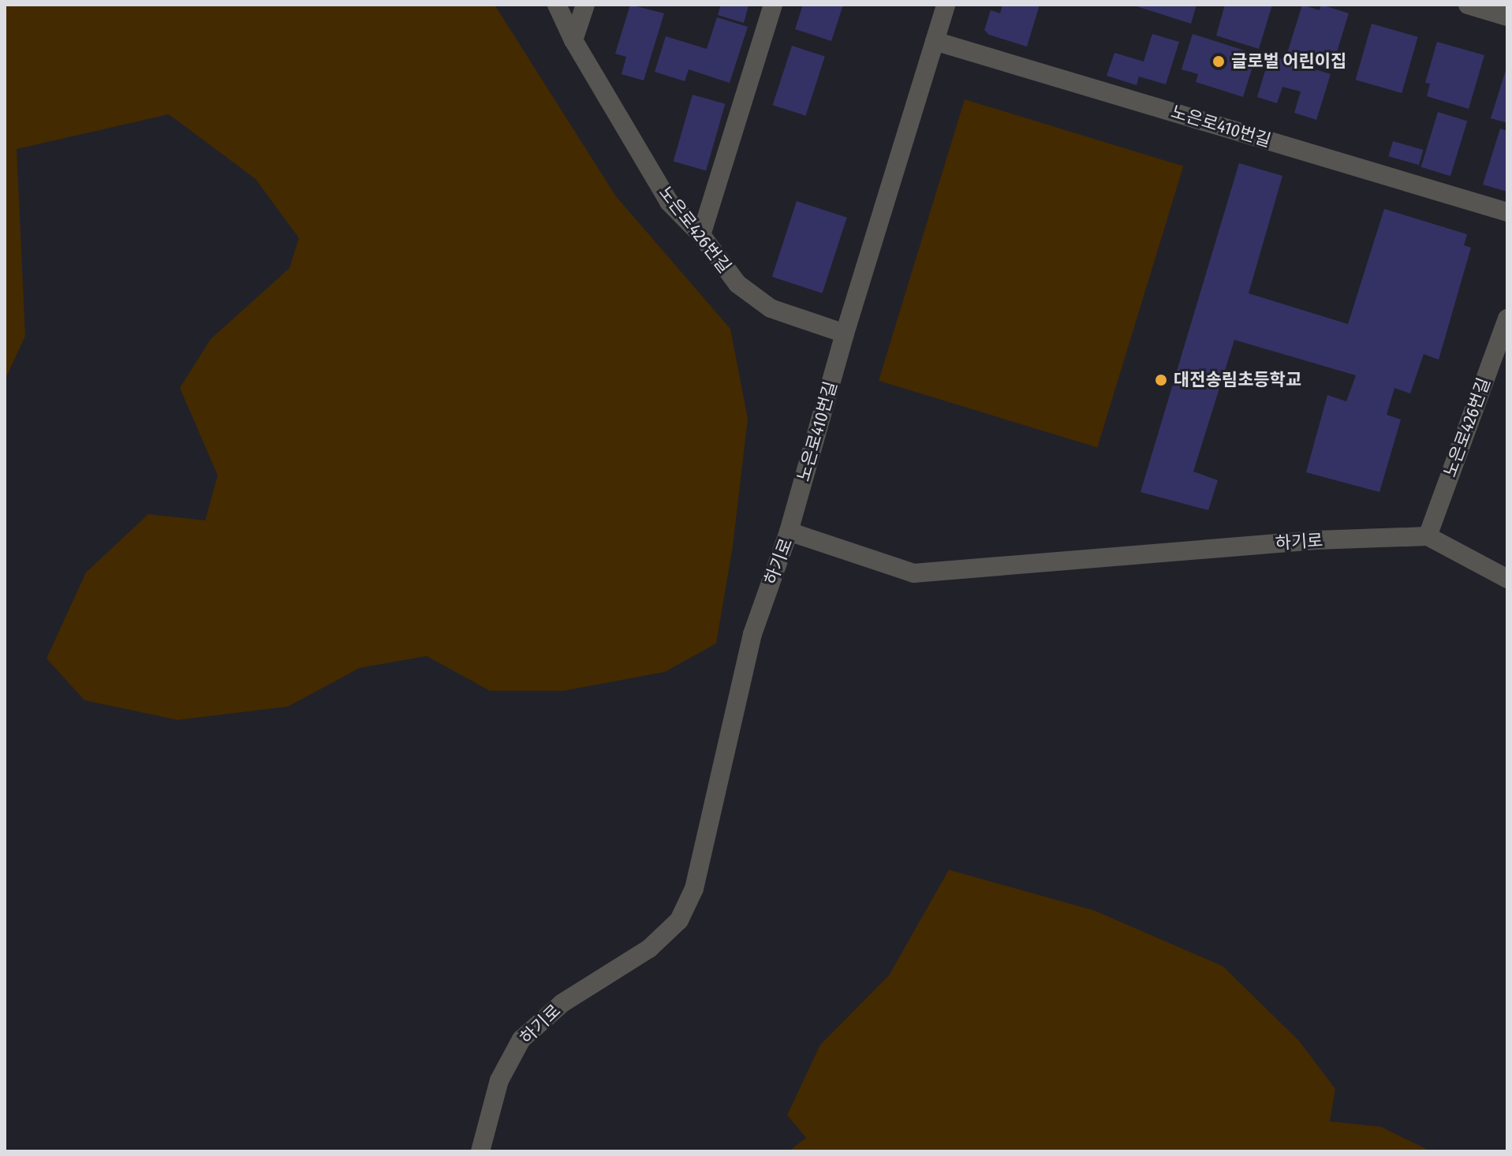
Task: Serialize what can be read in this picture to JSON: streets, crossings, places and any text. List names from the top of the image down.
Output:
{
  "streets": {
    "street": ["노은로410번길", "노은로426번길", "하기로"]
  },
  "crossings": [
    ["노은로410번길", "노은로426번길"],
    ["노은로410번길", "하기로"],
    ["노은로426번길", "하기로"]
  ],
  "places": ["글로벌 어린이집", "대전송림초등학교"]
}
